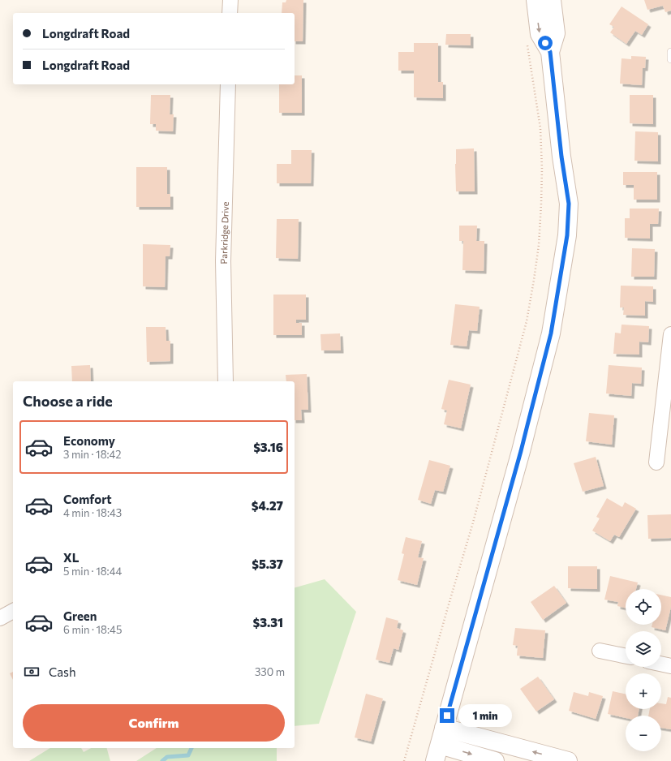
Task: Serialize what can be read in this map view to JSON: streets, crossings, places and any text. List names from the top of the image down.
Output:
{
  "streets": {
    "street": ["Parkridge Drive"]
  },
  "page": {
    "banner": ["Longdraft Road", "Longdraft Road"],
    "heading": "Choose a ride",
    "list": [
      {
        "name": "Economy",
        "note": "3 min · 18:42",
        "value": "$3.16"
      },
      {
        "name": "Comfort",
        "note": "4 min · 18:43",
        "value": "$4.27"
      },
      {
        "name": "XL",
        "note": "5 min · 18:44",
        "value": "$5.37"
      },
      {
        "name": "Green",
        "note": "6 min · 18:45",
        "value": "$3.31"
      }
    ],
    "map_buttons": ["+", "−"],
    "pay": ["Cash", "330 m"],
    "buttons": "Confirm",
    "bubble": "1 min"
  }
}
